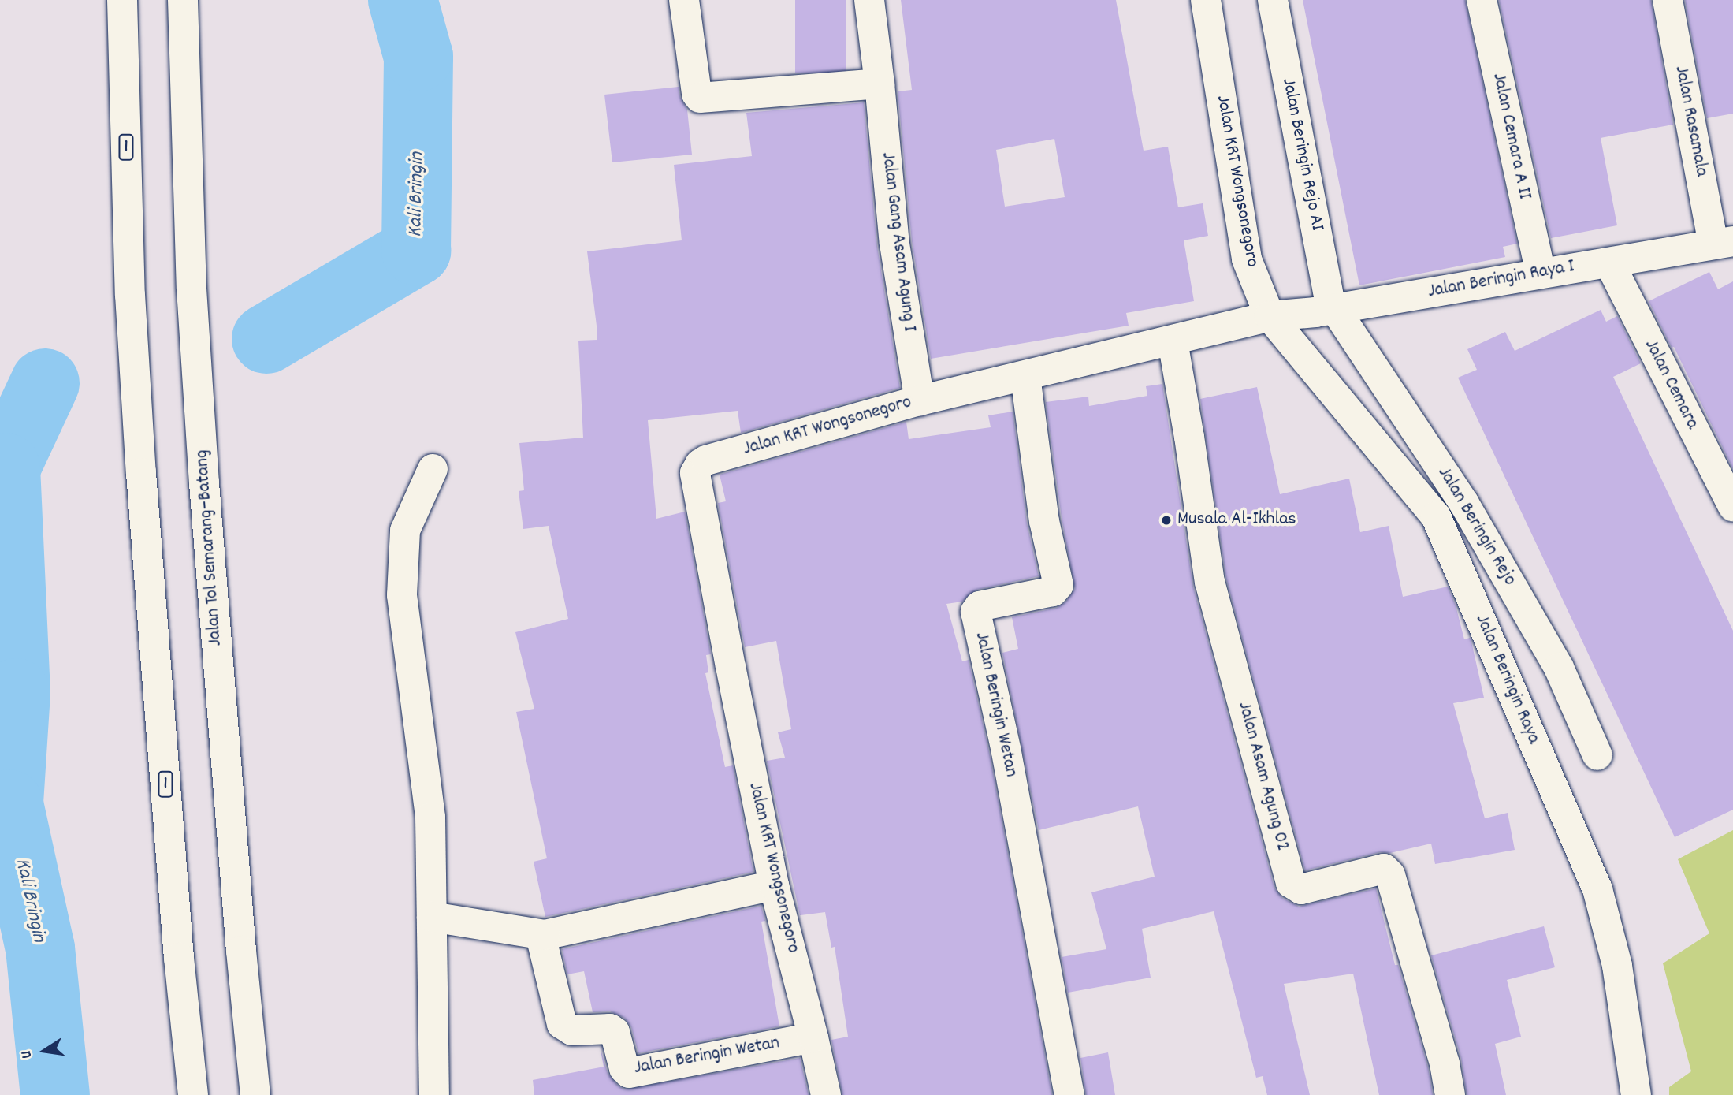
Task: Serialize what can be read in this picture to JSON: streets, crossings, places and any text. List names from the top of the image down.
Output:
{
  "streets": {
    "main road": [
      "Jalan Rasamala",
      "Jalan Cemara A II",
      "1",
      "Jalan Beringin Rejo AI",
      "Jalan KRT Wongsonegoro",
      "Jalan Gang Asam Agung I",
      "Jalan Beringin Raya I",
      "Jalan Cemara",
      "Jalan Beringin Rejo",
      "Jalan Tol Semarang–Batang",
      "Jalan Beringin Raya",
      "Jalan Beringin Wetan",
      "Jalan Asam Agung 02"
    ]
  },
  "crossings": [
    ["Jalan Rasamala", "Jalan Beringin Raya I"],
    ["Jalan Cemara A II", "Jalan Beringin Raya I"],
    ["Jalan Beringin Rejo AI", "Jalan Beringin Raya I"],
    ["Jalan Beringin Rejo AI", "Jalan Beringin Rejo"],
    ["Jalan KRT Wongsonegoro", "Jalan Gang Asam Agung I"],
    ["Jalan KRT Wongsonegoro", "Jalan Beringin Raya I"],
    ["Jalan KRT Wongsonegoro", "Jalan Beringin Raya"],
    ["Jalan KRT Wongsonegoro", "Jalan Beringin Wetan"],
    ["Jalan KRT Wongsonegoro", "Jalan Asam Agung 02"],
    ["Jalan Beringin Raya I", "Jalan Cemara"],
    ["Jalan Beringin Raya I", "Jalan Beringin Rejo"],
    ["Jalan Beringin Raya I", "Jalan Beringin Raya"]
  ],
  "water": ["Kali Bringin"],
  "places": ["Musala Al-Ikhlas"],
  "north": "left"
}
